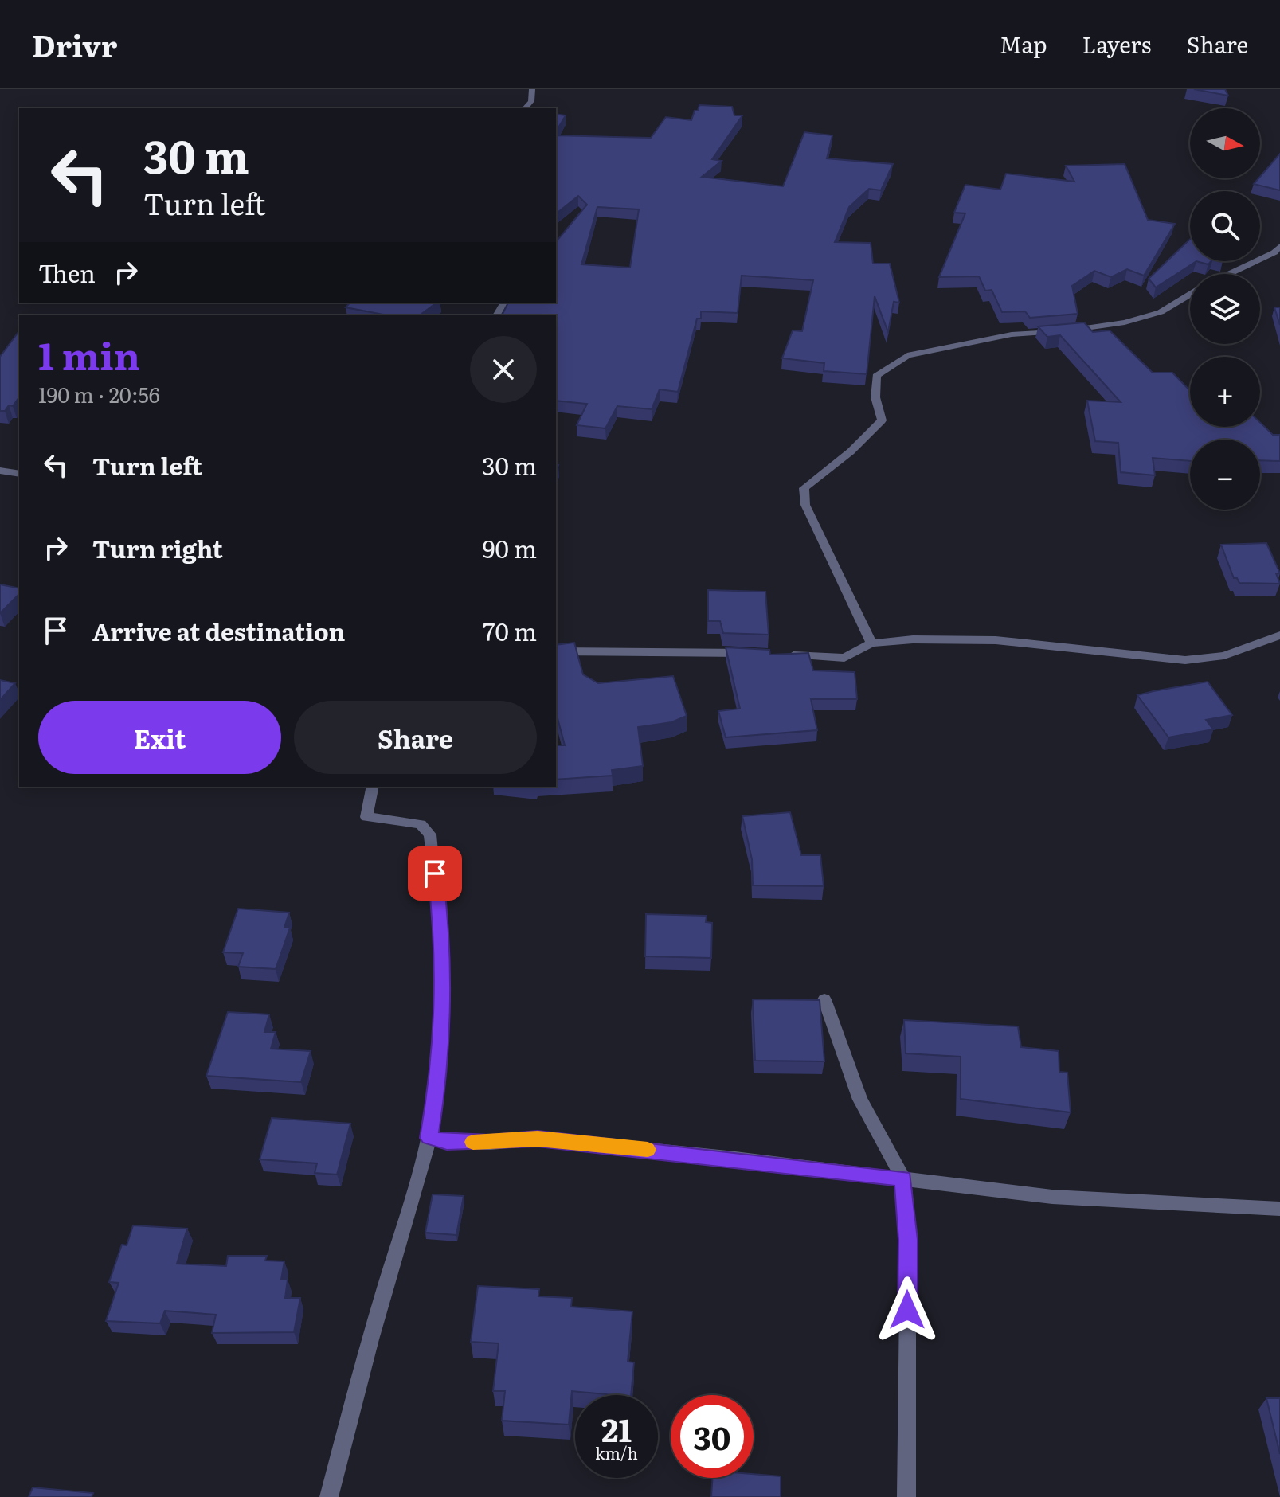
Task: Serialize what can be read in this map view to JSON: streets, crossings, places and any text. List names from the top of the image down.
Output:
{
  "north": "right",
  "page": {
    "header": "Drivr",
    "nav": ["Map", "Layers", "Share"],
    "map_buttons": ["+", "−"],
    "turn": ["30 m", "Turn left"],
    "then": "Then",
    "heading": ["1 min", "190 m · 20:56"],
    "list": [
      {
        "name": "Turn left",
        "value": "30 m"
      },
      {
        "name": "Turn right",
        "value": "90 m"
      },
      {
        "name": "Arrive at destination",
        "value": "70 m"
      }
    ],
    "buttons": ["Exit", "Share"],
    "speed": "21 km/h",
    "limit": "30"
  }
}
